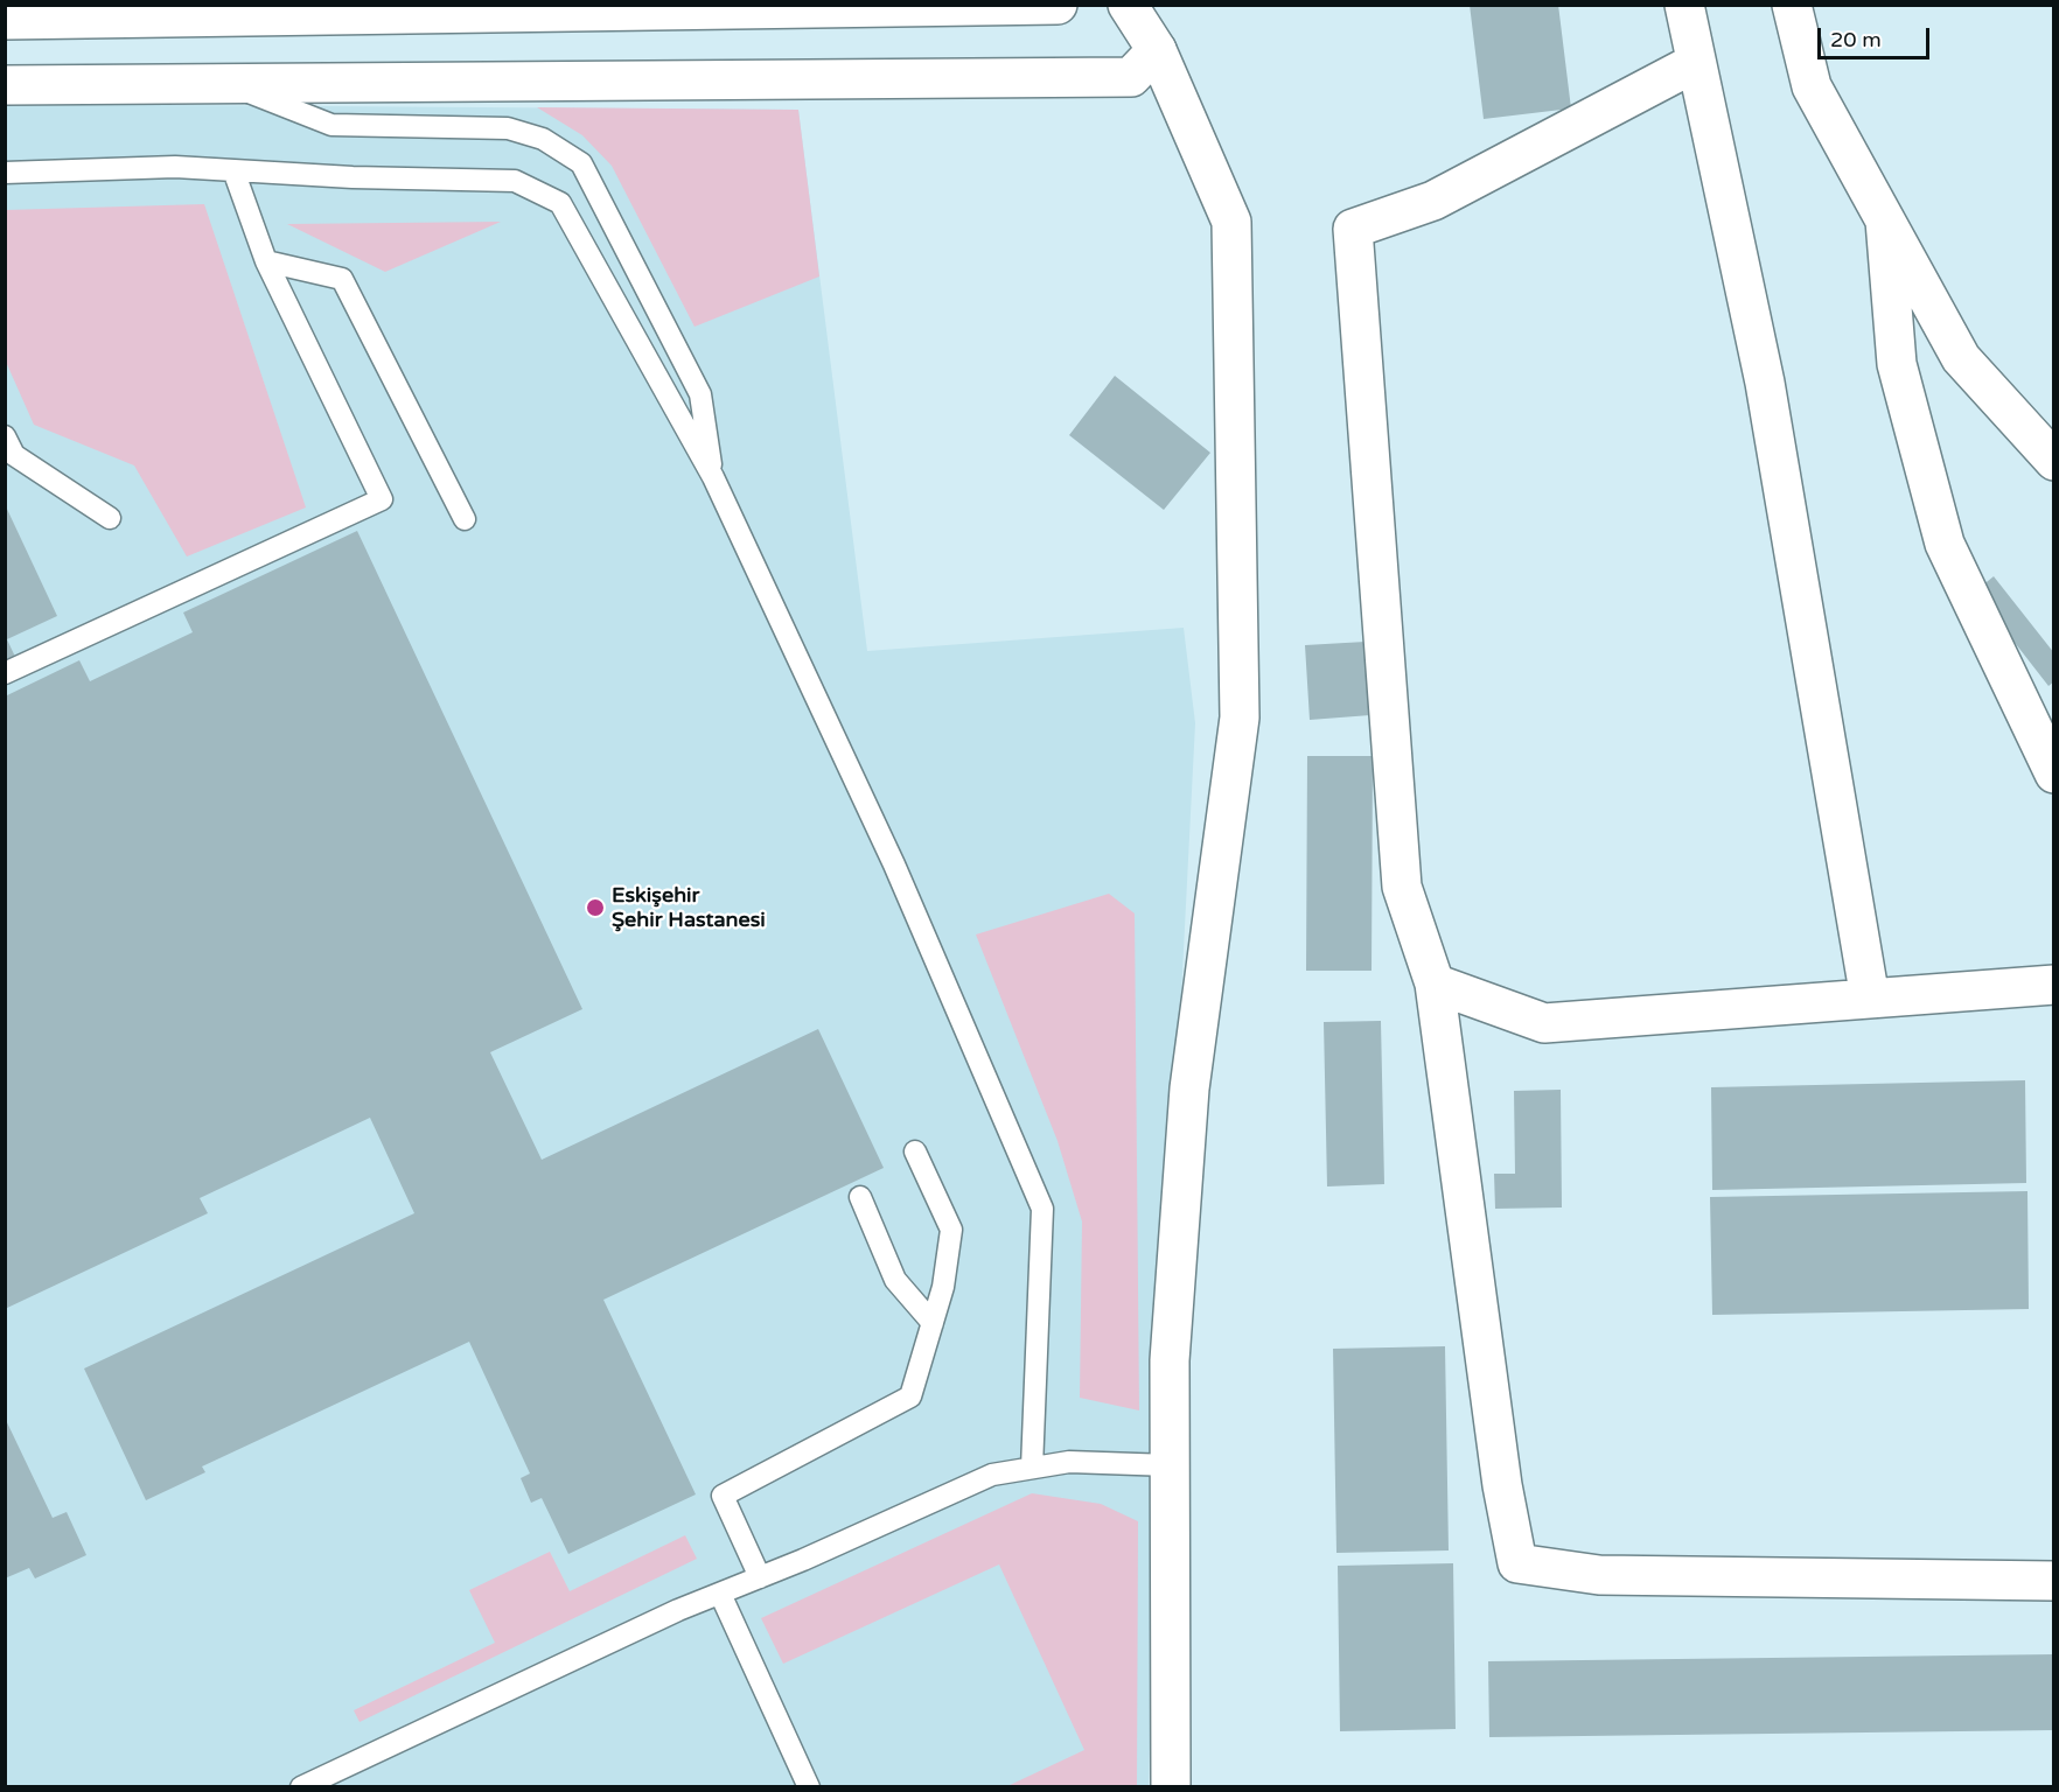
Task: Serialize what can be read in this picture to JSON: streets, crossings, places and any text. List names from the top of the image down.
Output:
{
  "places": ["Eskişehir Şehir Hastanesi"],
  "scale_bar": "20 m"
}
